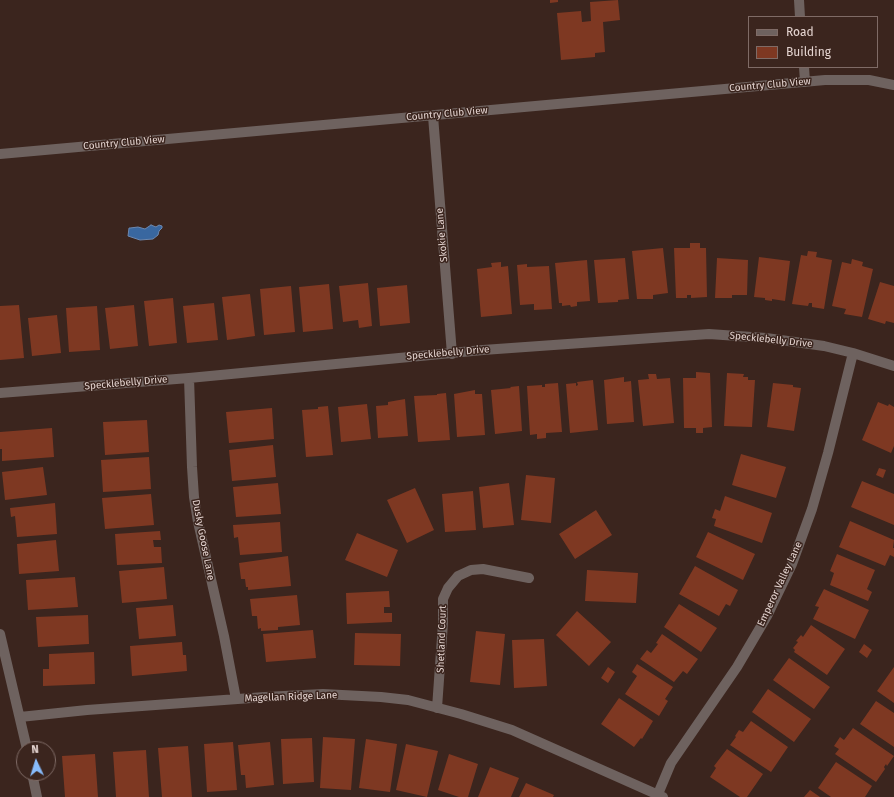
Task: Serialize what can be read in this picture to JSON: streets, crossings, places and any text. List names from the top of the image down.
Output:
{
  "streets": {
    "street": [
      "Country Club View",
      "Skokie Lane",
      "Specklebelly Drive",
      "Dusky Goose Lane",
      "Emperor Valley Lane",
      "Shetland Court",
      "Magellan Ridge Lane"
    ]
  },
  "crossings": [
    ["Country Club View", "Skokie Lane"],
    ["Skokie Lane", "Specklebelly Drive"],
    ["Specklebelly Drive", "Dusky Goose Lane"],
    ["Specklebelly Drive", "Emperor Valley Lane"],
    ["Dusky Goose Lane", "Magellan Ridge Lane"],
    ["Emperor Valley Lane", "Magellan Ridge Lane"],
    ["Shetland Court", "Magellan Ridge Lane"]
  ],
  "legend": ["Road", "Building"],
  "north": "top"
}
